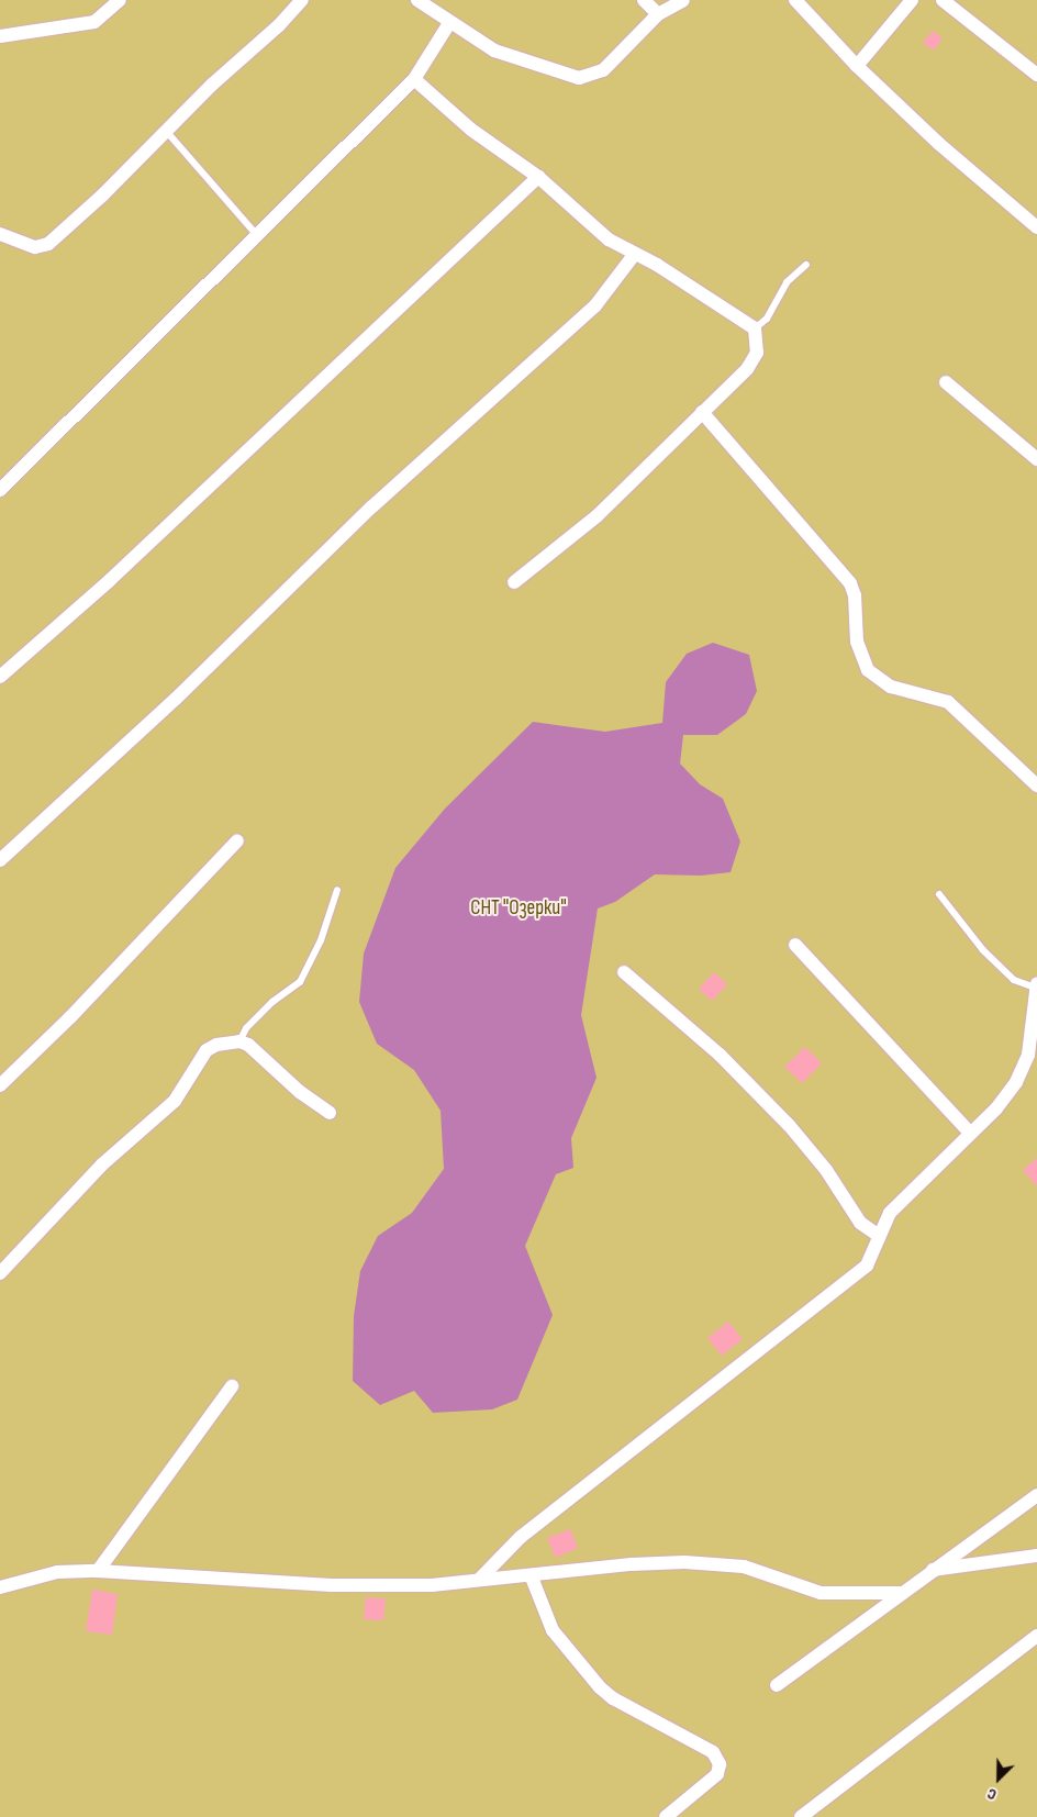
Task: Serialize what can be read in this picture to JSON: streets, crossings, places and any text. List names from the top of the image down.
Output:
{
  "parks": ["СНТ \"Озерки\""],
  "north": "bottom left"
}
